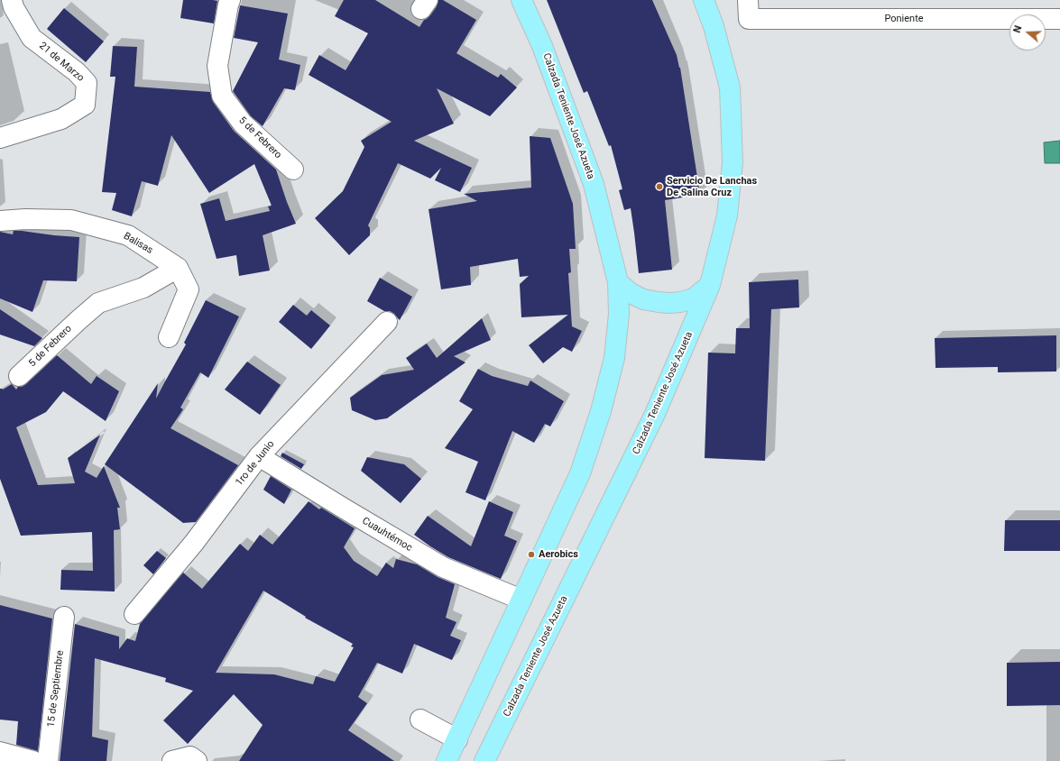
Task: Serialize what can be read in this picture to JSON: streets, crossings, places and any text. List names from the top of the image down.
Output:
{
  "streets": {
    "main road": ["Calzada Teniente José Azueta"],
    "street": [
      "Poniente",
      "21 de Marzo",
      "5 de Febrero",
      "Balisas",
      "1ro de Junio",
      "Cuauhtémoc",
      "15 de Septiembre"
    ]
  },
  "crossings": [
    ["Calzada Teniente José Azueta", "Cuauhtémoc"],
    ["5 de Febrero", "Balisas"],
    ["1ro de Junio", "Cuauhtémoc"]
  ],
  "places": ["Servicio De Lanchas De Salina Cruz", "Aerobics"],
  "north": "left"
}
